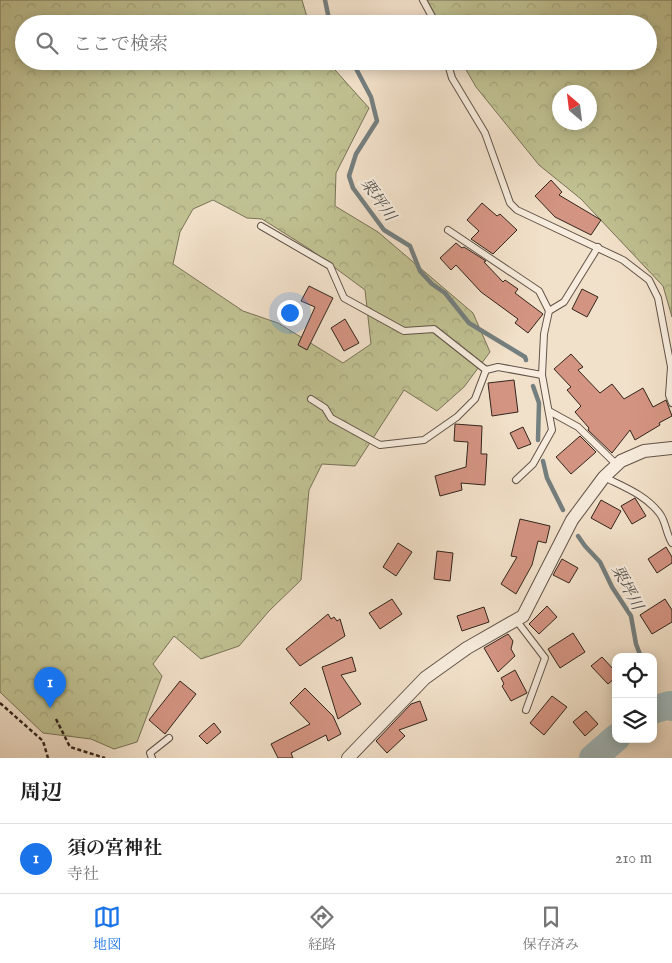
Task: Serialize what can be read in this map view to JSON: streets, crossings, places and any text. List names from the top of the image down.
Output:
{
  "water": ["栗坪川"],
  "north": "top left",
  "page": {
    "search": "ここで検索",
    "pins": "1",
    "heading": "周辺",
    "list": [
      {
        "mark": "1",
        "name": "須の宮神社",
        "note": "寺社",
        "value": "210 m"
      }
    ],
    "nav": ["地図", "経路", "保存済み"]
  }
}
